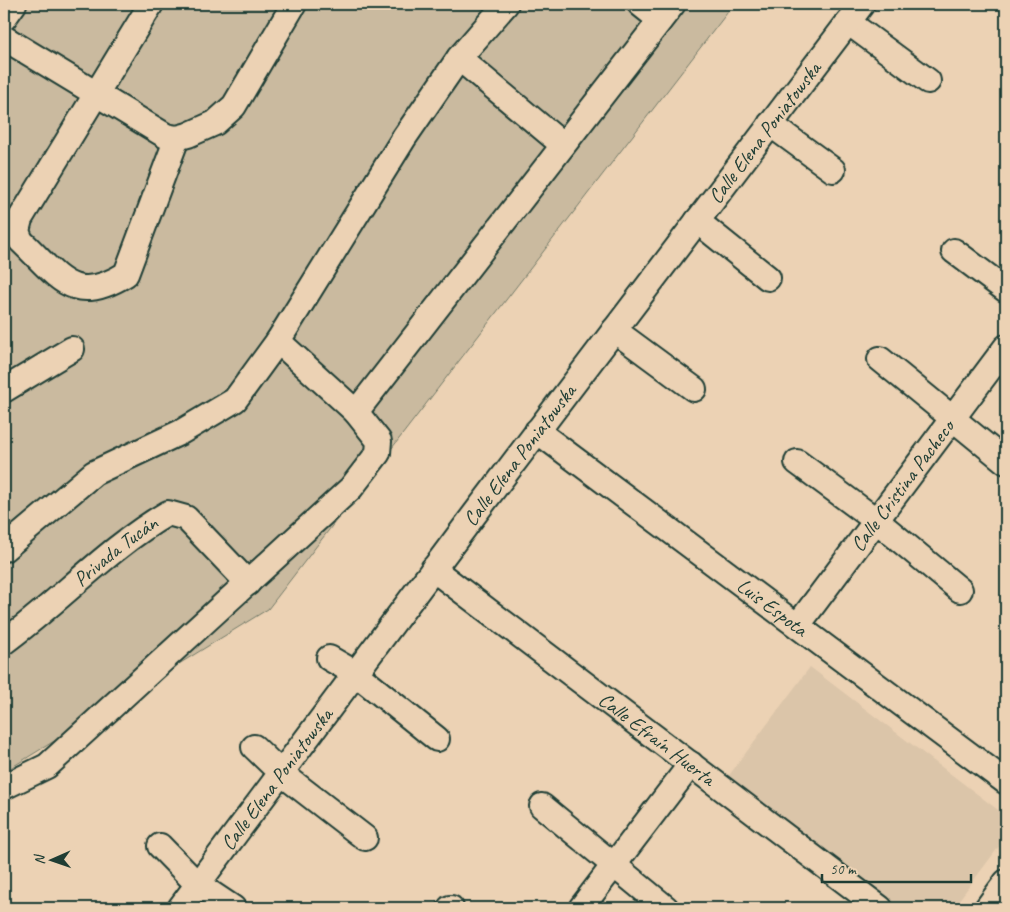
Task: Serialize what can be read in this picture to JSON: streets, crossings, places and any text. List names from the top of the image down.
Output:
{
  "streets": {
    "street": [
      "Calle Elena Poniatowska",
      "Calle Cristina Pacheco",
      "Privada Tucán",
      "Luis Espota",
      "Calle Efraín Huerta"
    ]
  },
  "crossings": [
    ["Calle Elena Poniatowska", "Luis Espota"],
    ["Calle Elena Poniatowska", "Calle Efraín Huerta"],
    ["Calle Cristina Pacheco", "Luis Espota"]
  ],
  "scale_bar": "50 m",
  "north": "left"
}
